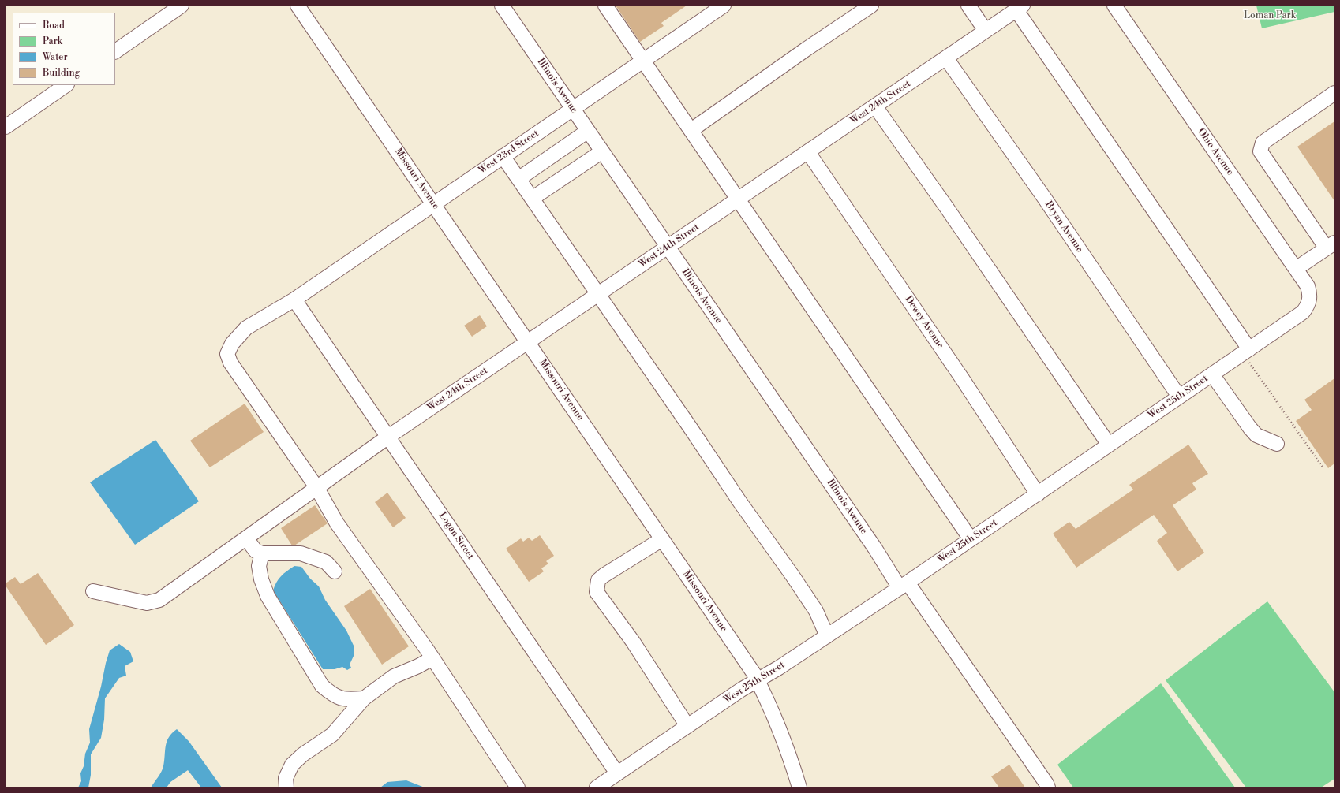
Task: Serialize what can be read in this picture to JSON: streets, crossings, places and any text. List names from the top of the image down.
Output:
{
  "streets": {
    "street": [
      "Illinois Avenue",
      "West 24th Street",
      "West 23rd Street",
      "Ohio Avenue",
      "Missouri Avenue",
      "Bryan Avenue",
      "Dewey Avenue",
      "West 25th Street",
      "Logan Street"
    ]
  },
  "crossings": [
    ["Illinois Avenue", "West 24th Street"],
    ["Illinois Avenue", "West 23rd Street"],
    ["Illinois Avenue", "West 25th Street"],
    ["West 24th Street", "West 23rd Street"],
    ["West 24th Street", "Missouri Avenue"],
    ["West 24th Street", "Bryan Avenue"],
    ["West 24th Street", "Dewey Avenue"],
    ["West 24th Street", "Logan Street"],
    ["West 23rd Street", "Missouri Avenue"],
    ["West 23rd Street", "Logan Street"],
    ["Ohio Avenue", "West 25th Street"],
    ["Missouri Avenue", "West 25th Street"],
    ["Bryan Avenue", "West 25th Street"],
    ["Dewey Avenue", "West 25th Street"],
    ["West 25th Street", "Logan Street"]
  ],
  "parks": ["Loman Park"],
  "legend": [
    "Road",
    "Park",
    "Water",
    "Building"
  ]
}
